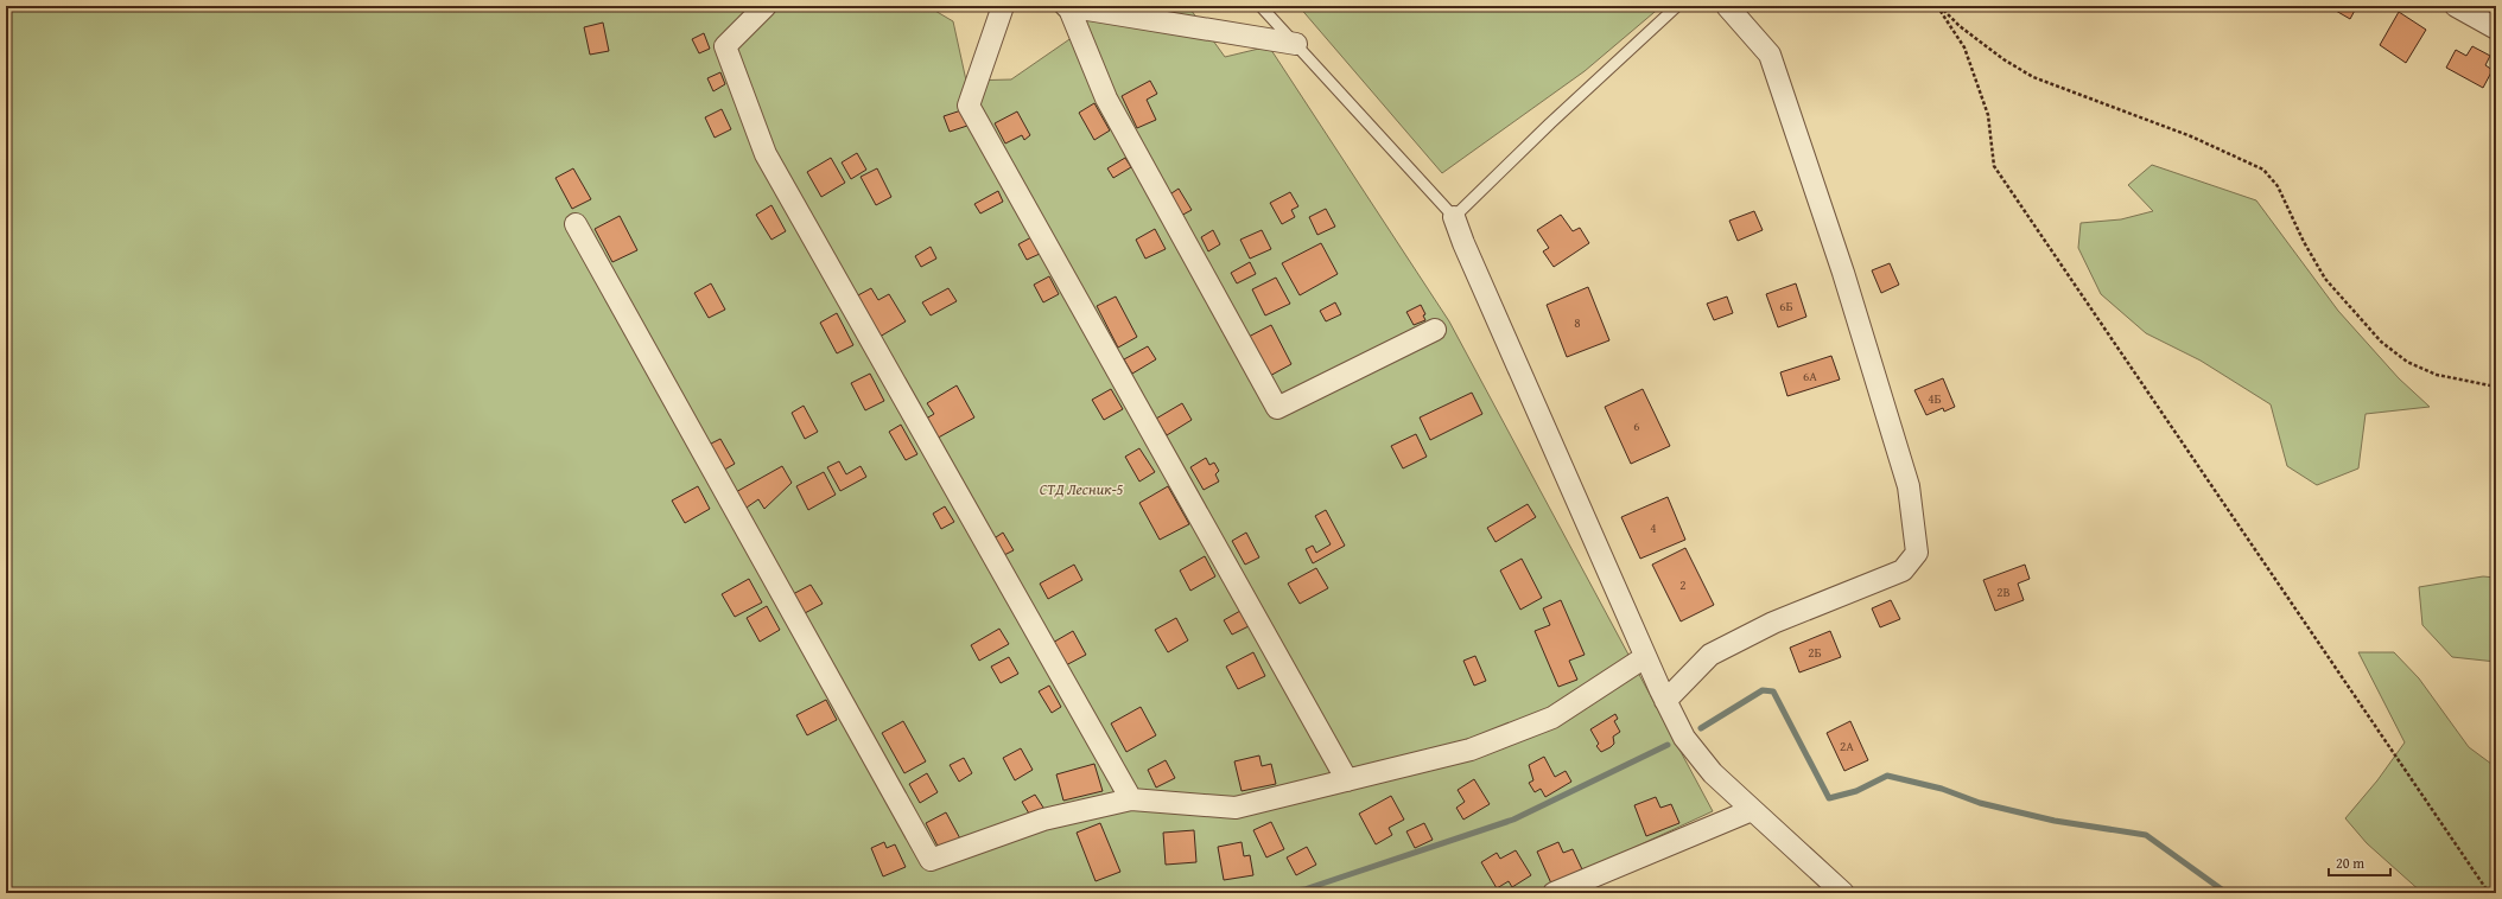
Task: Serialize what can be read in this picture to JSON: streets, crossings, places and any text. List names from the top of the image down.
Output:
{
  "parks": ["СТД Лесник-5"],
  "house_numbers": [
    "6Б",
    "8",
    "6А",
    "4Б",
    "6",
    "4",
    "2",
    "2В",
    "2Б",
    "2А"
  ],
  "scale_bar": "20 m"
}
